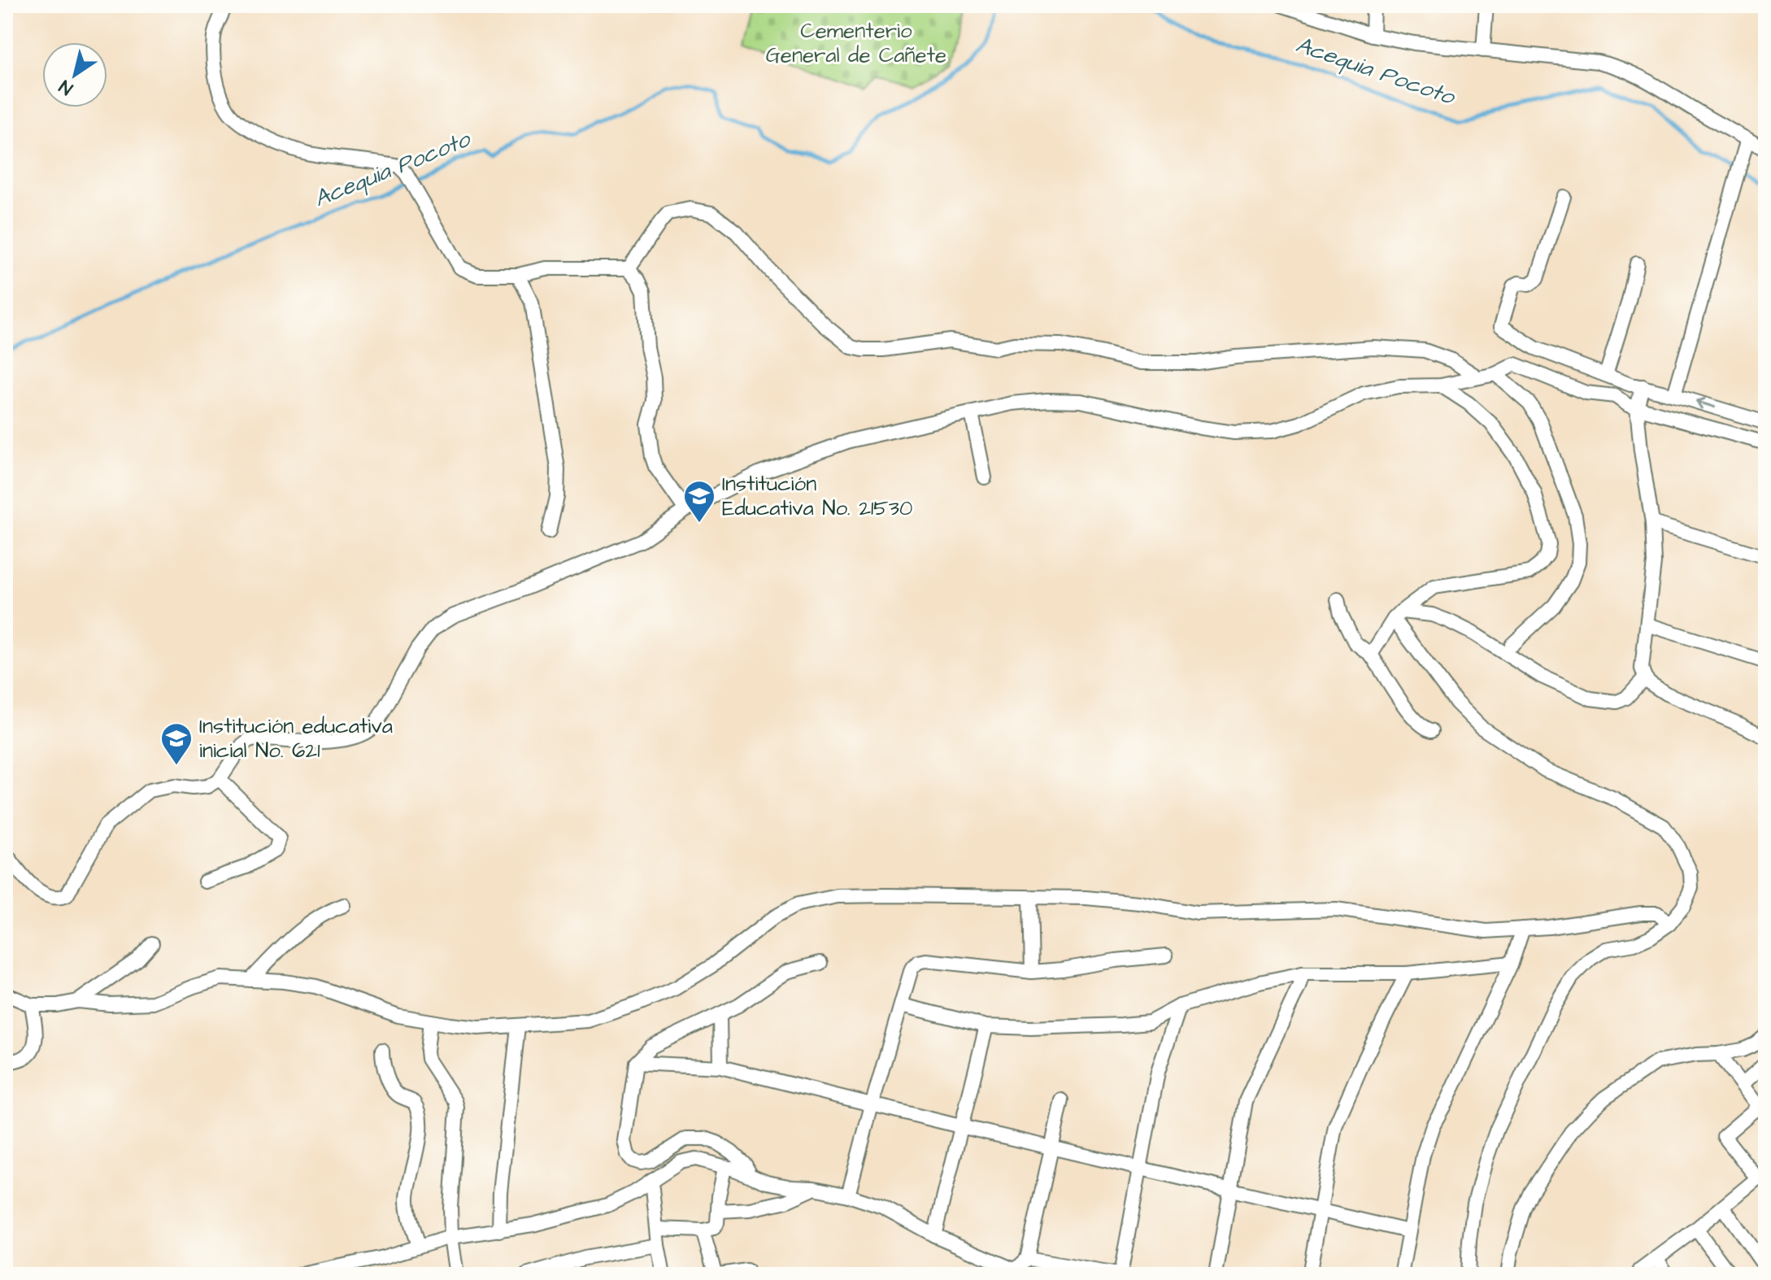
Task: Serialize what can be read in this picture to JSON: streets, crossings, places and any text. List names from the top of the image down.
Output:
{
  "water": ["Acequia Pocoto"],
  "parks": ["Cementerio General de Cañete"],
  "places": {
    "school or university": ["Institución Educativa No. 21530", "Institución educativa inicial No. 621"]
  },
  "north": "bottom left"
}
